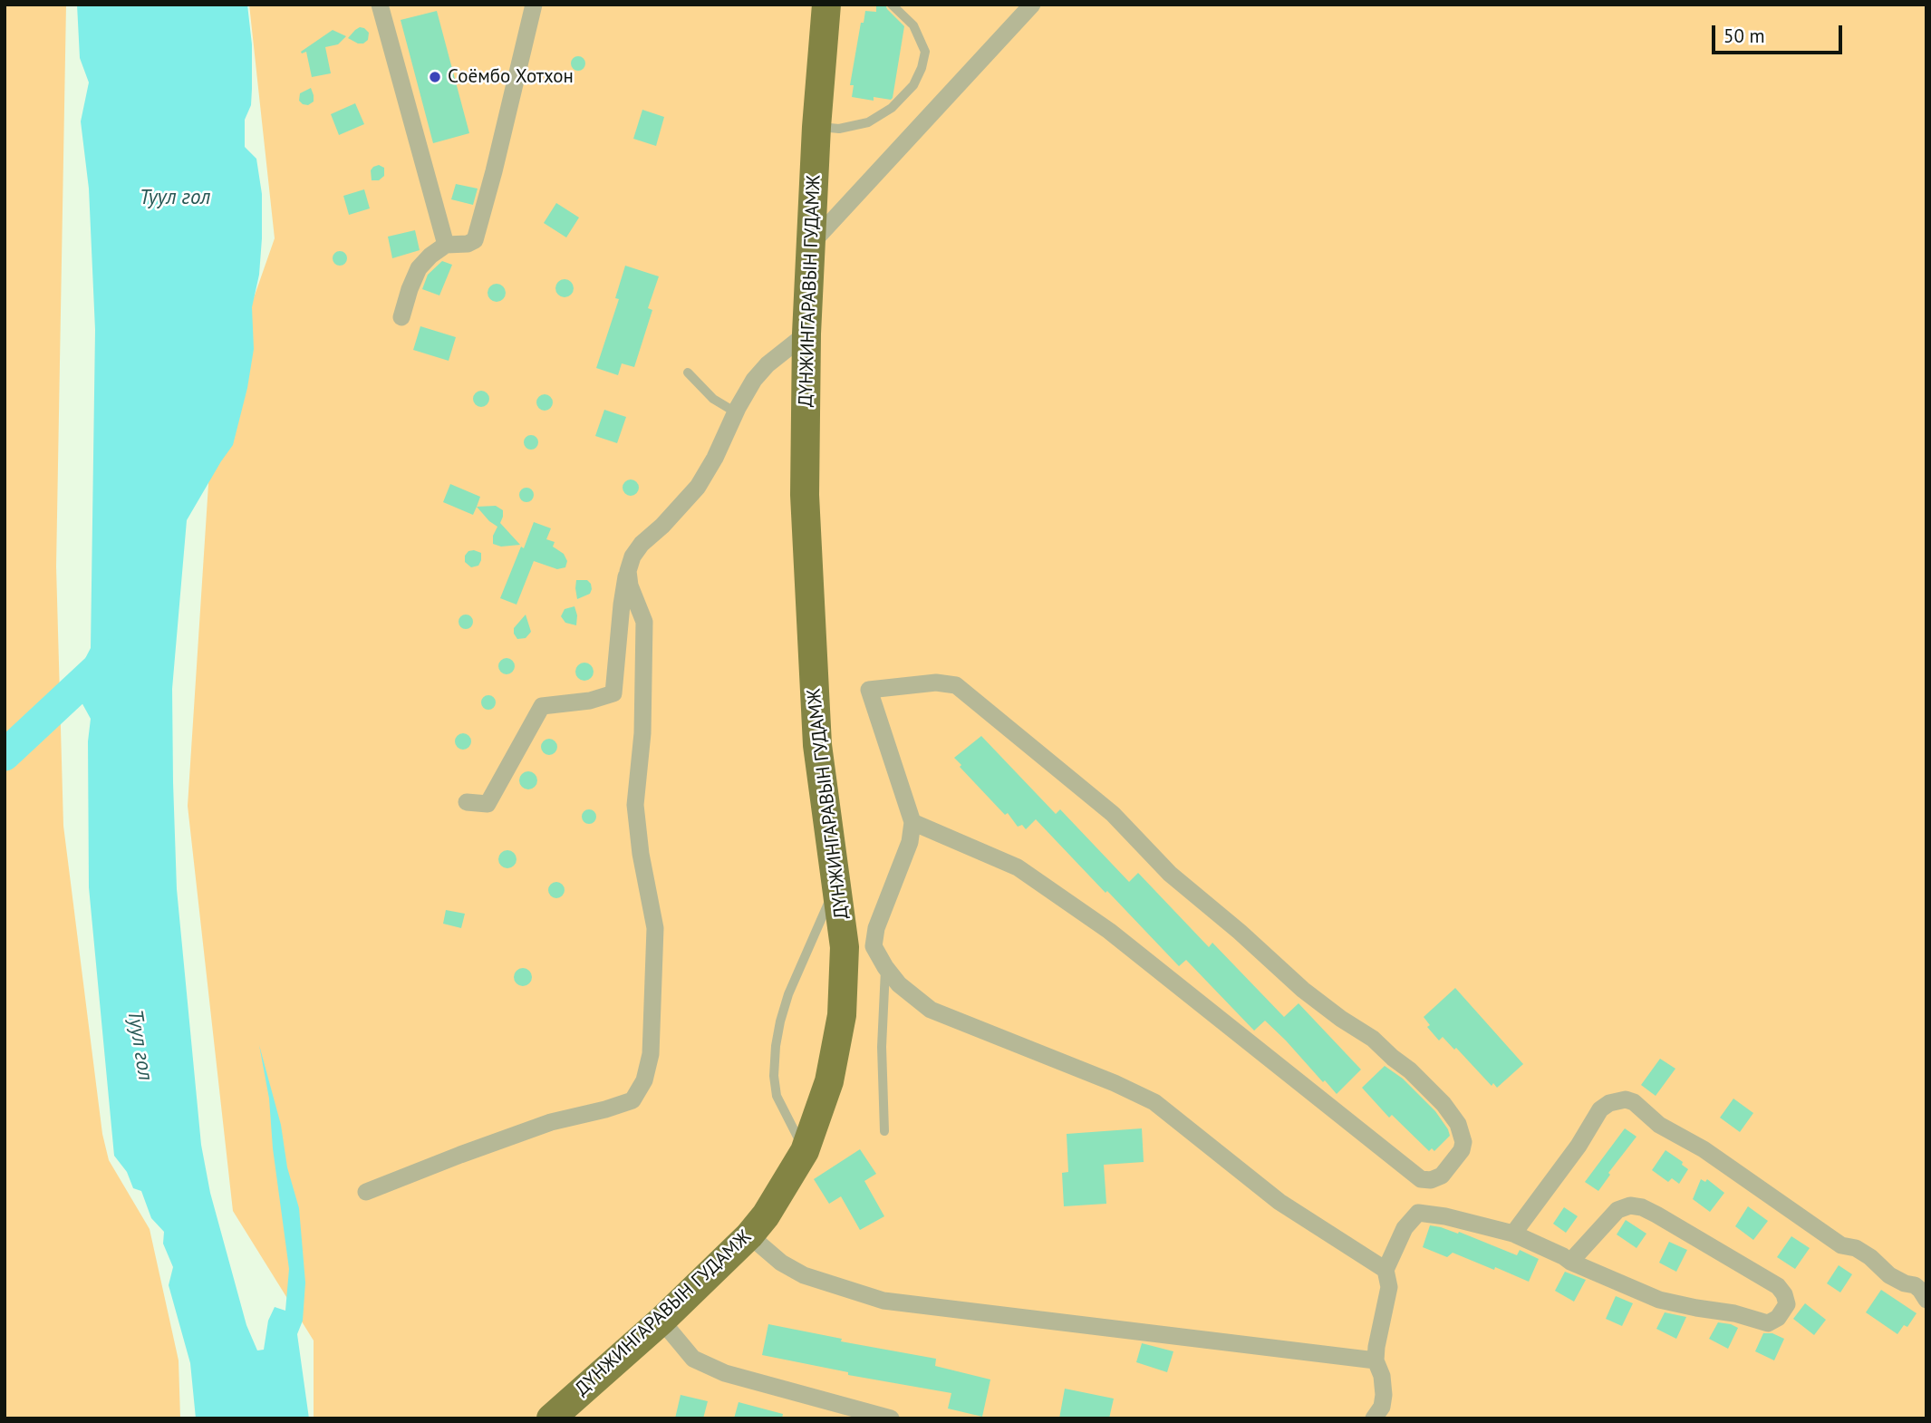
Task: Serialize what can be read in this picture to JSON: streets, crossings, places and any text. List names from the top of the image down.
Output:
{
  "streets": {
    "main road": ["ДҮНЖИНГАРАВЫН ГУДАМЖ"]
  },
  "water": ["Туул гол"],
  "places": ["Соёмбо Хотхон"],
  "scale_bar": "50 m"
}
